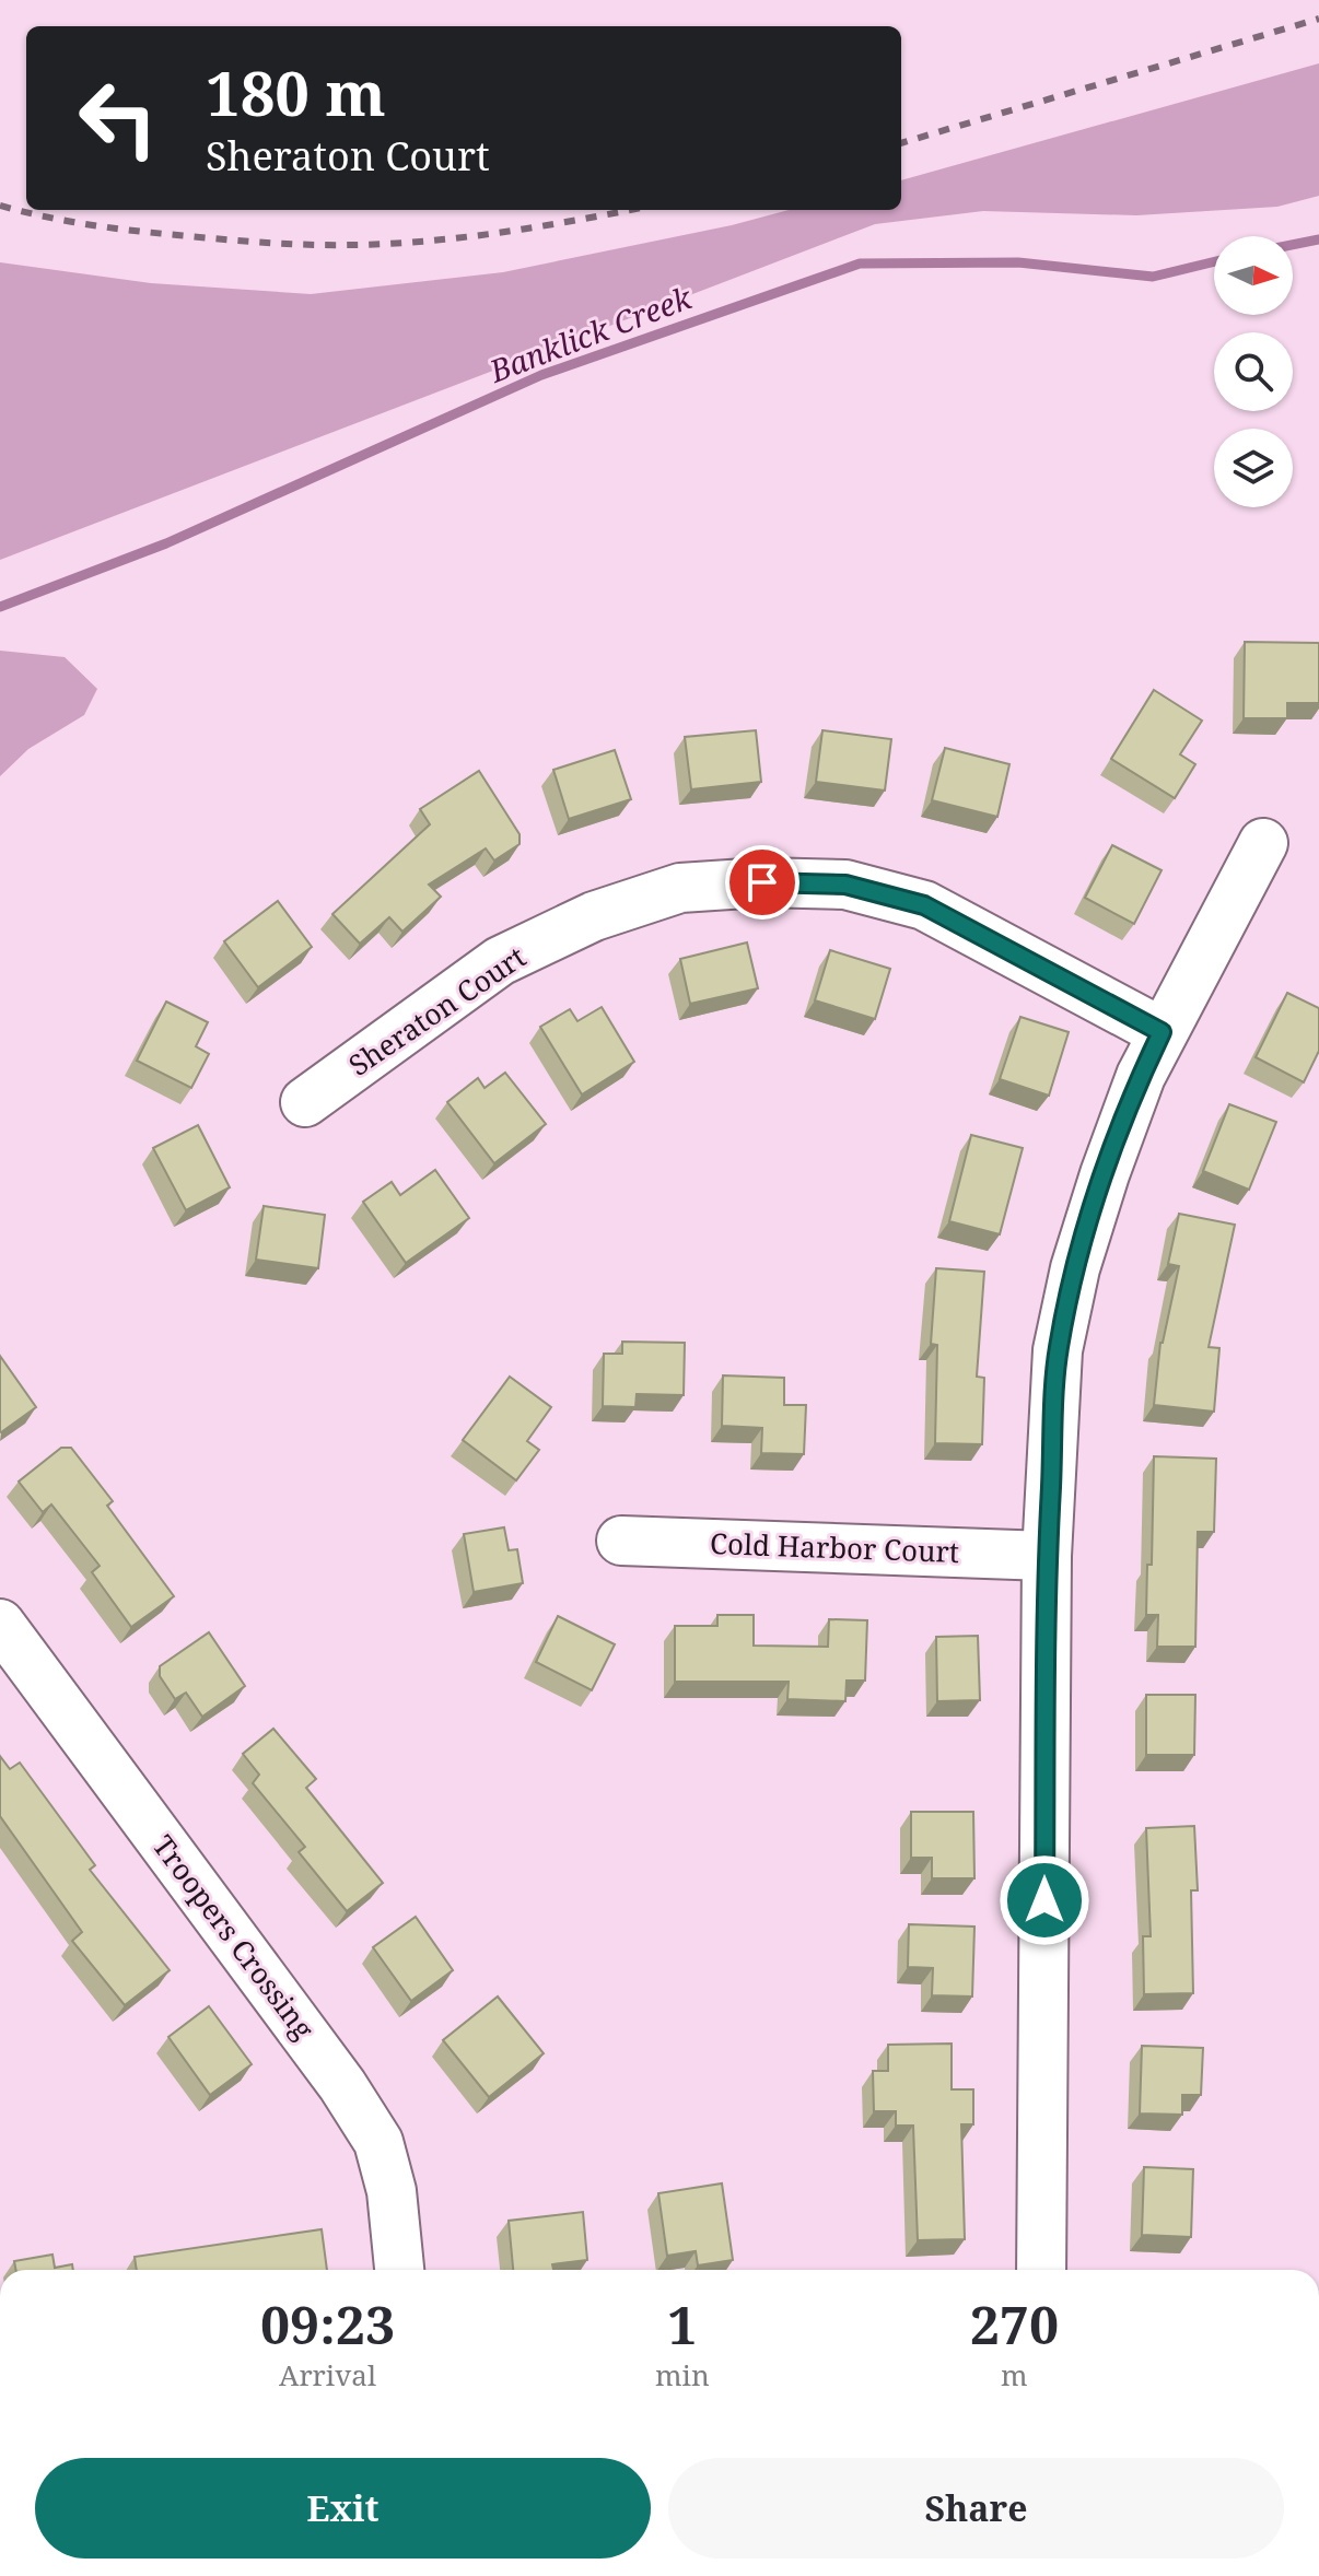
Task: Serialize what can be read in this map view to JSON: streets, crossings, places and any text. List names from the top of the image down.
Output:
{
  "streets": {
    "street": ["Sheraton Court", "Cold Harbor Court", "Troopers Crossing"]
  },
  "water": ["Banklick Creek"],
  "north": "right",
  "page": {
    "turn": ["180 m", "Sheraton Court"],
    "eta": [
      "09:23",
      "Arrival",
      "1",
      "min",
      "270",
      "m"
    ],
    "buttons": ["Exit", "Share"]
  }
}
